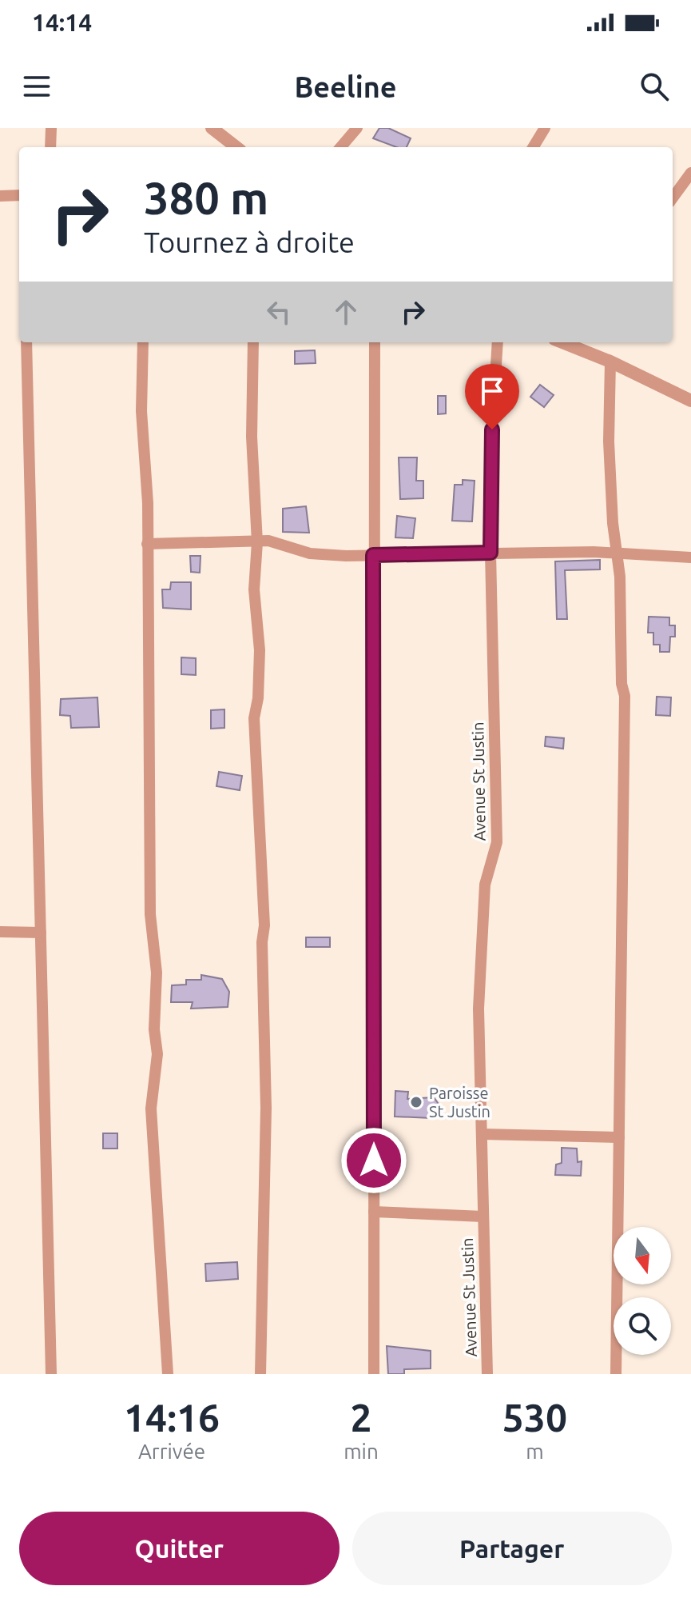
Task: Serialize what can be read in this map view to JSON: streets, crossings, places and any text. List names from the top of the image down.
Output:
{
  "streets": {
    "street": ["Avenue St Justin"]
  },
  "places": ["Paroisse St Justin"],
  "north": "bottom",
  "page": {
    "status": "14:14",
    "header": "Beeline",
    "turn": ["380 m", "Tournez à droite"],
    "eta": [
      "14:16",
      "Arrivée",
      "2",
      "min",
      "530",
      "m"
    ],
    "buttons": ["Quitter", "Partager"]
  }
}
